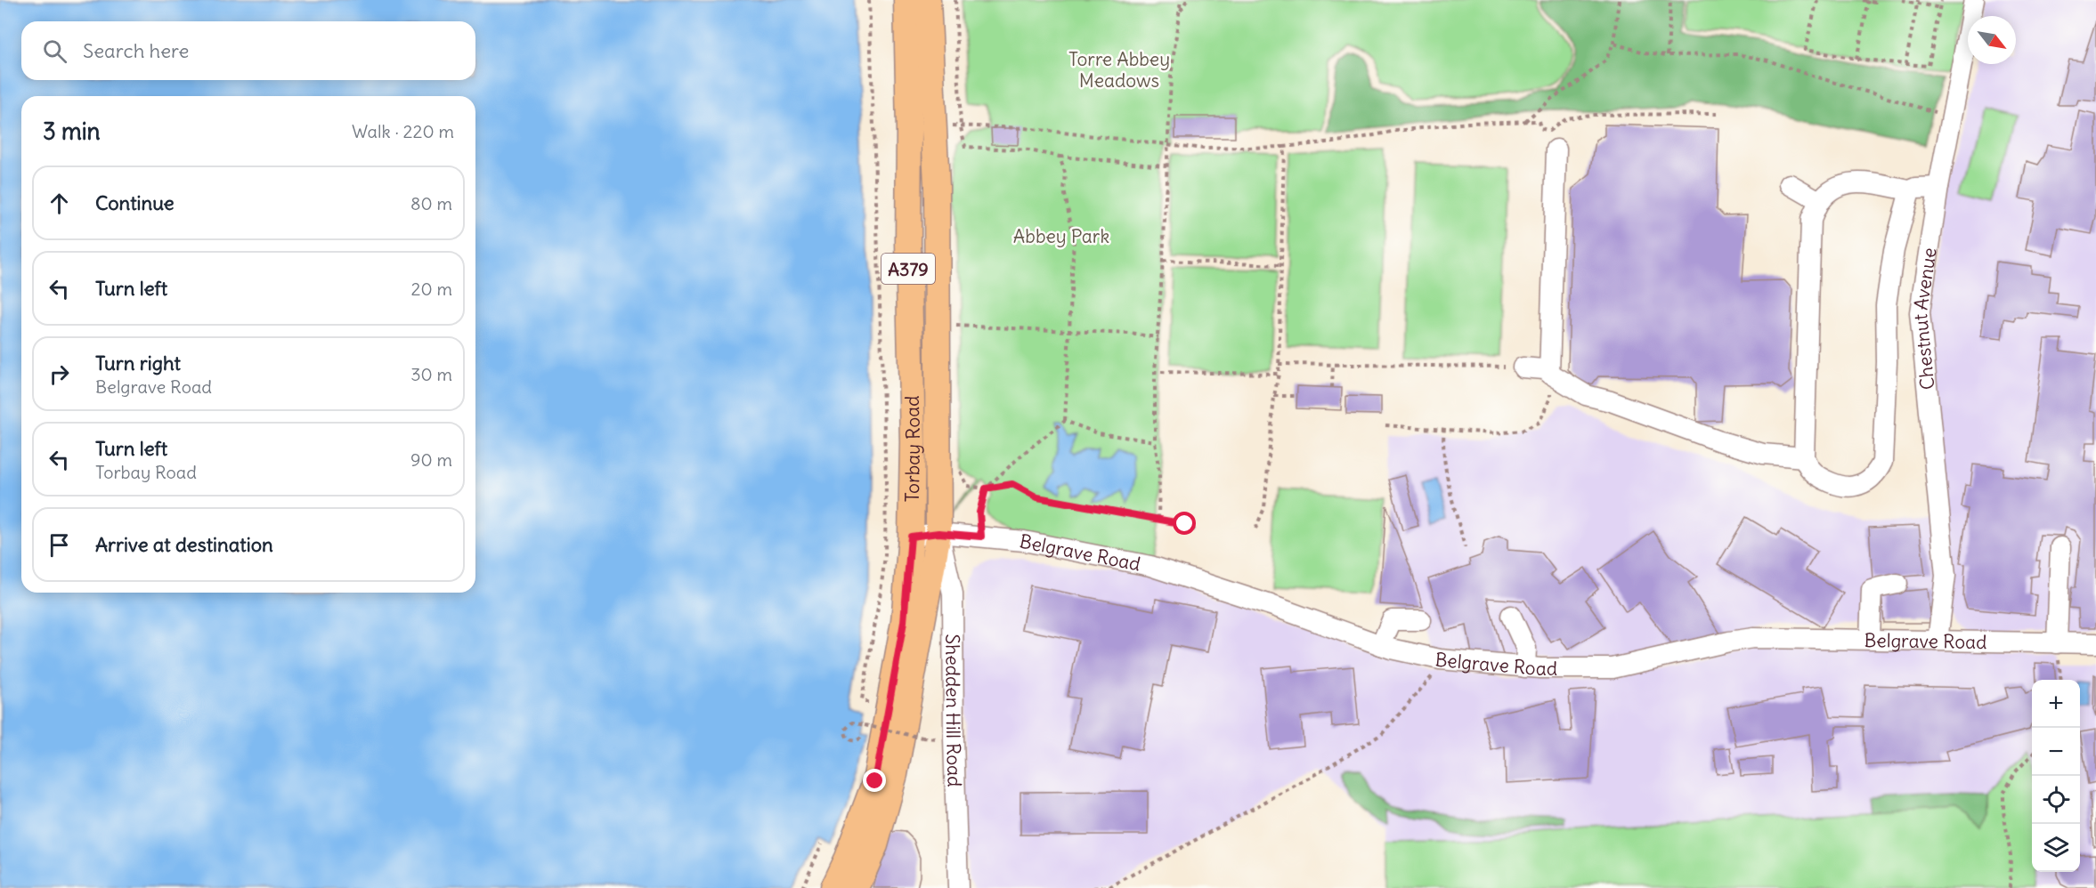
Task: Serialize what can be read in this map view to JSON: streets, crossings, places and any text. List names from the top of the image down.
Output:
{
  "streets": {
    "main road": ["A379", "Torbay Road"],
    "street": ["Chestnut Avenue", "Belgrave Road", "Shedden Hill Road"]
  },
  "crossings": [
    ["Chestnut Avenue", "Belgrave Road"],
    ["Torbay Road", "Belgrave Road"],
    ["Torbay Road", "Shedden Hill Road"],
    ["Belgrave Road", "Shedden Hill Road"]
  ],
  "parks": ["Torre Abbey Meadows", "Abbey Park"],
  "north": "bottom right",
  "page": {
    "search": "Search here",
    "heading": ["3 min", "Walk · 220 m"],
    "list": [
      ["Continue", "80 m"],
      ["Turn left", "20 m"],
      ["Turn right", "Belgrave Road", "30 m"],
      ["Turn left", "Torbay Road", "90 m"],
      "Arrive at destination"
    ],
    "map_buttons": ["+", "−"]
  }
}
